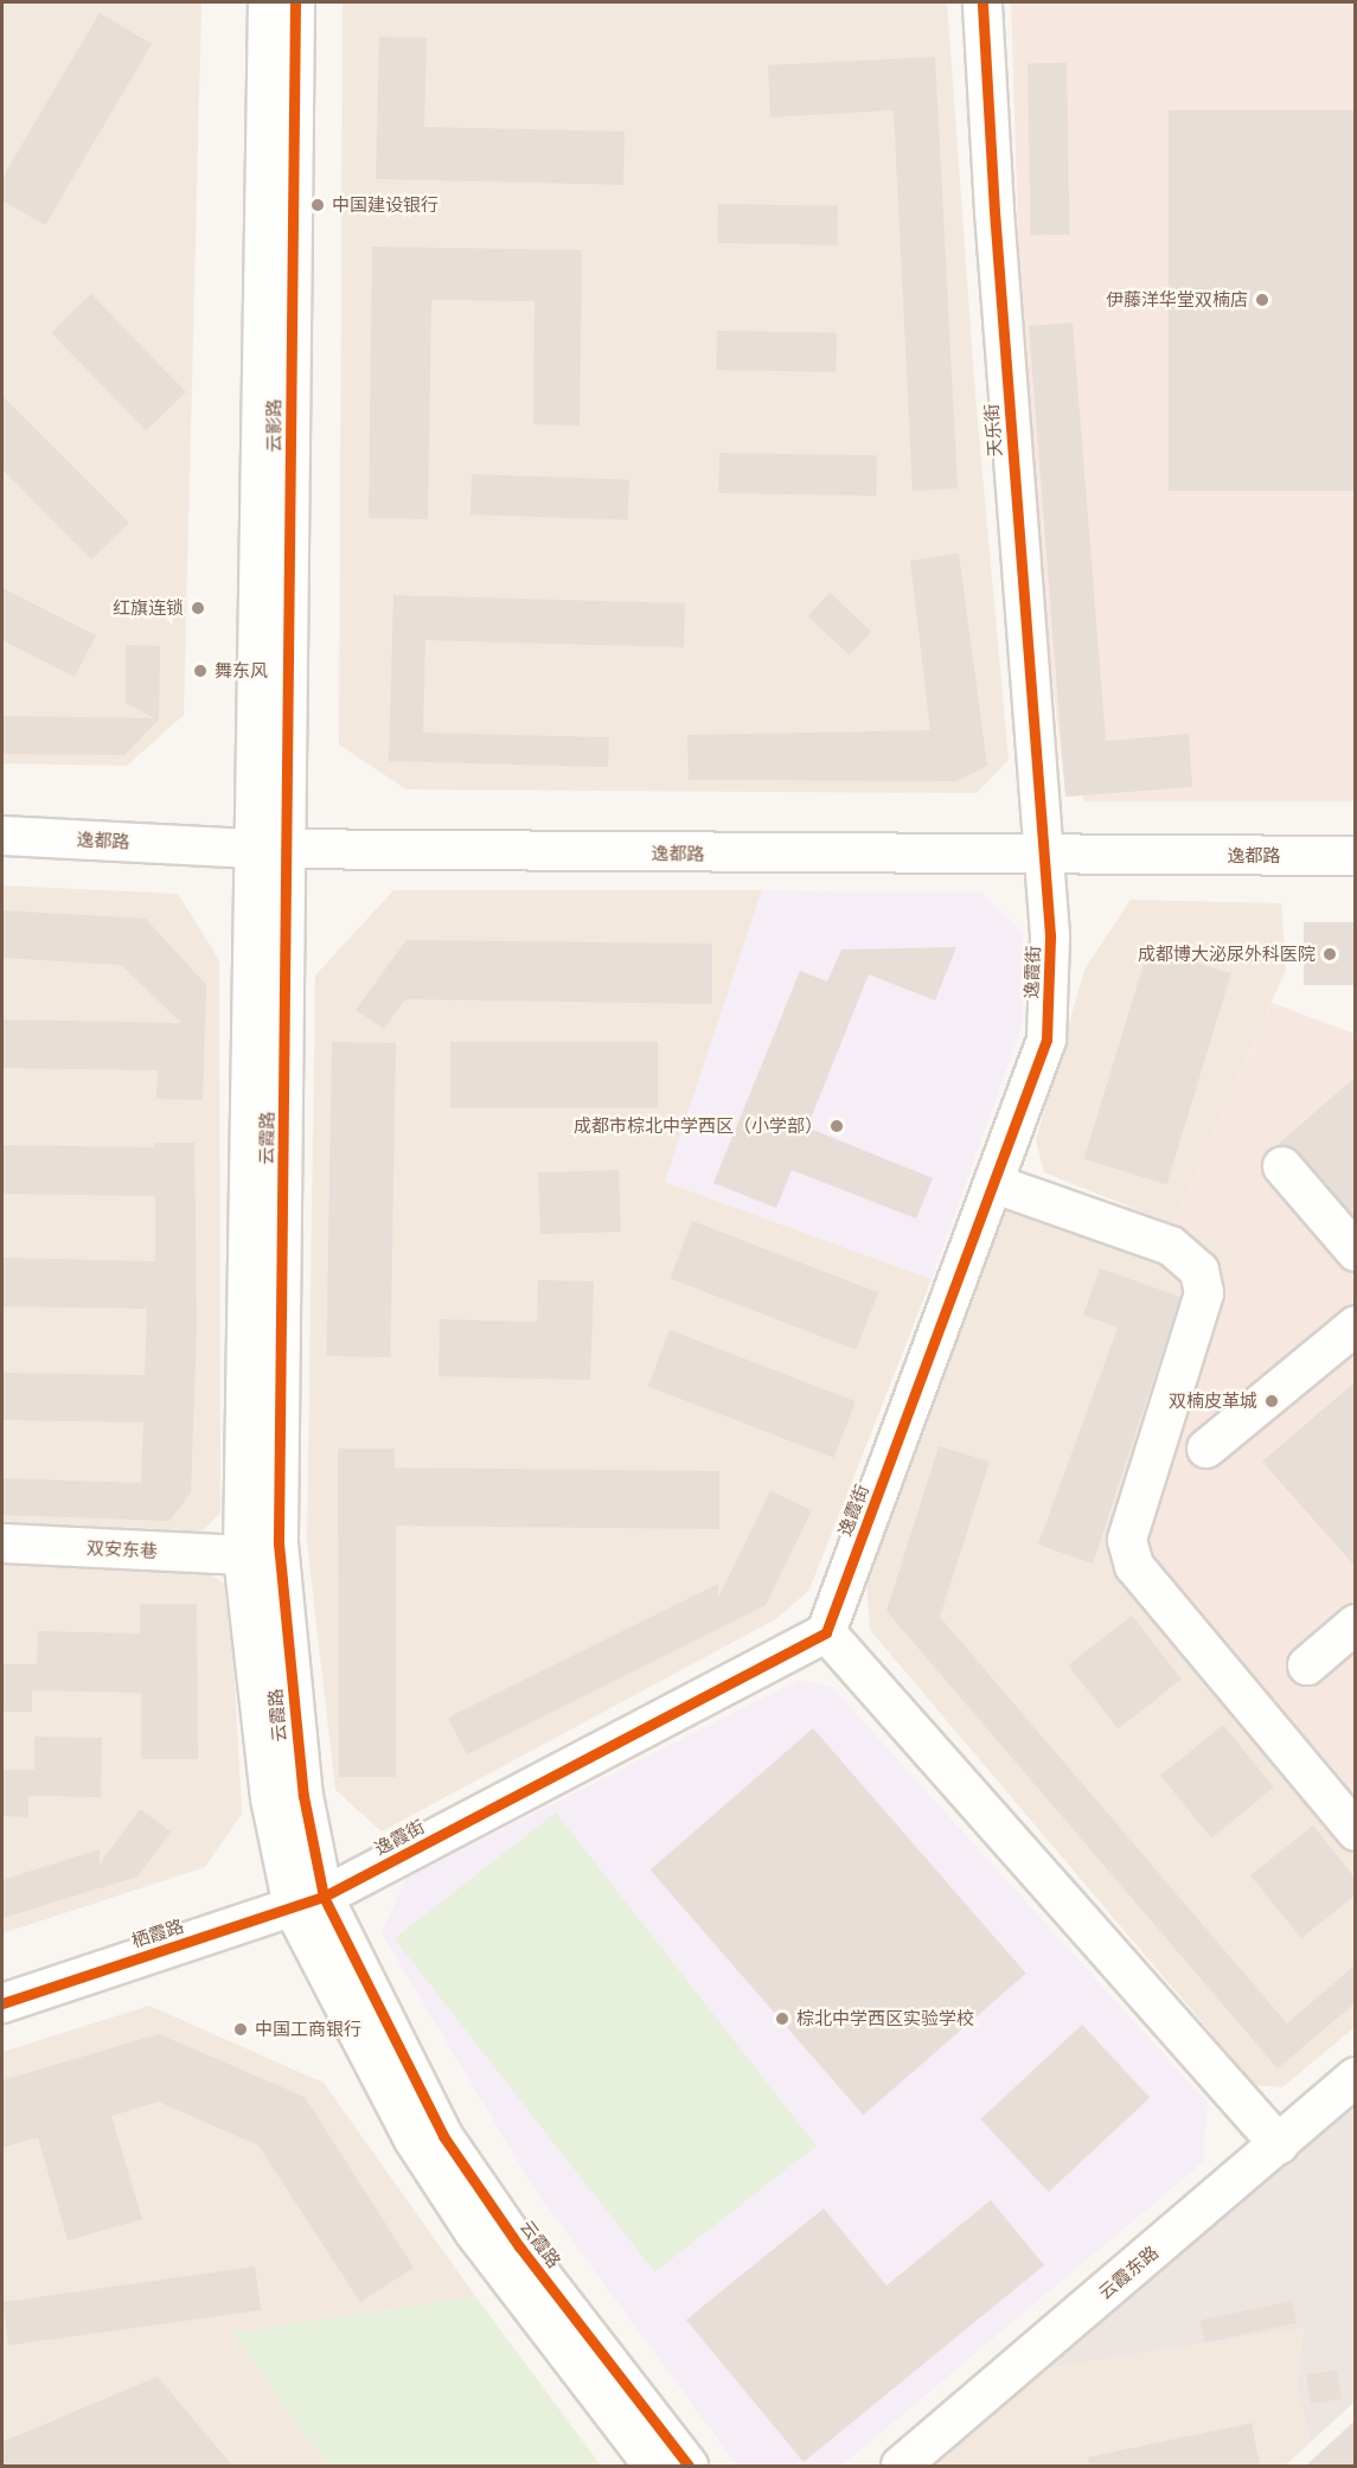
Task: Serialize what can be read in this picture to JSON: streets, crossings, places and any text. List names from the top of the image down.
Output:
{
  "streets": {
    "street": [
      "云影路",
      "天乐街",
      "逸都路",
      "逸霞街",
      "云霞路",
      "双安东巷",
      "栖霞路",
      "云霞东路"
    ]
  },
  "crossings": [
    ["云影路", "逸都路"],
    ["云影路", "云霞路"],
    ["天乐街", "逸都路"],
    ["天乐街", "逸霞街"],
    ["逸都路", "逸霞街"],
    ["逸都路", "云霞路"],
    ["逸霞街", "云霞路"],
    ["逸霞街", "栖霞路"],
    ["云霞路", "栖霞路"]
  ],
  "places": [
    "中国建设银行",
    "伊藤洋华堂双楠店",
    "红旗连锁",
    "舞东风",
    "成都博大泌尿外科医院",
    "成都市棕北中学西区（小学部）",
    "双楠皮革城",
    "棕北中学西区实验学校",
    "中国工商银行"
  ]
}
